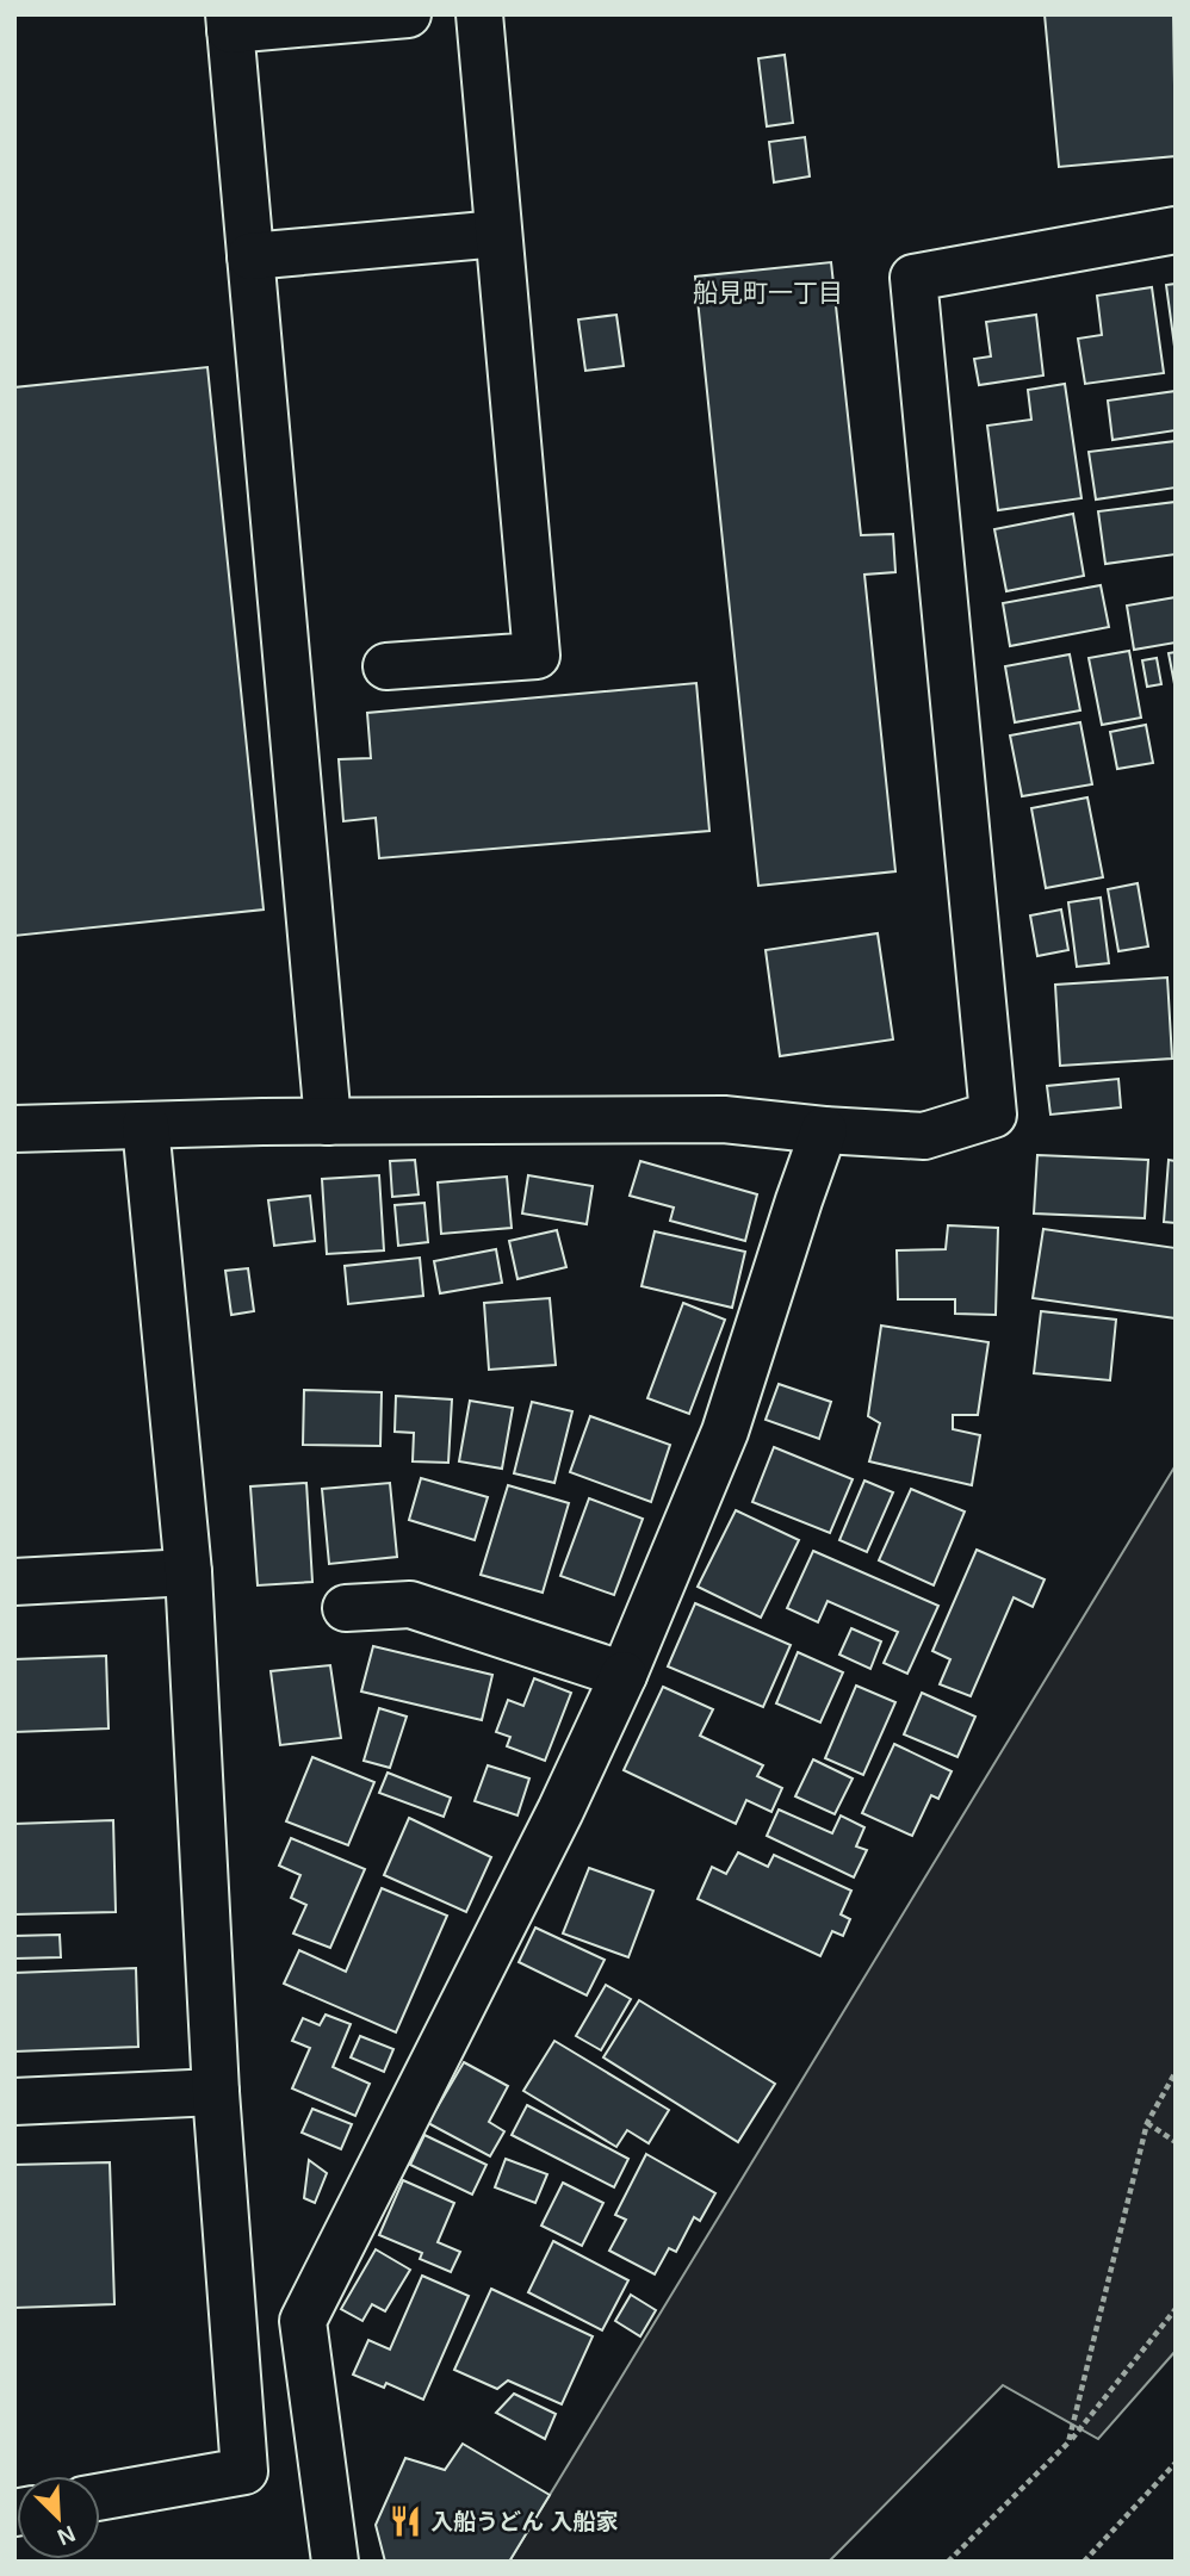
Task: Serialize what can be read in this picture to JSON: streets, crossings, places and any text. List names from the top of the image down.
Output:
{
  "districts": ["船見町一丁目"],
  "places": {
    "restaurant": ["入船うどん 入船家"]
  },
  "north": "bottom right"
}
